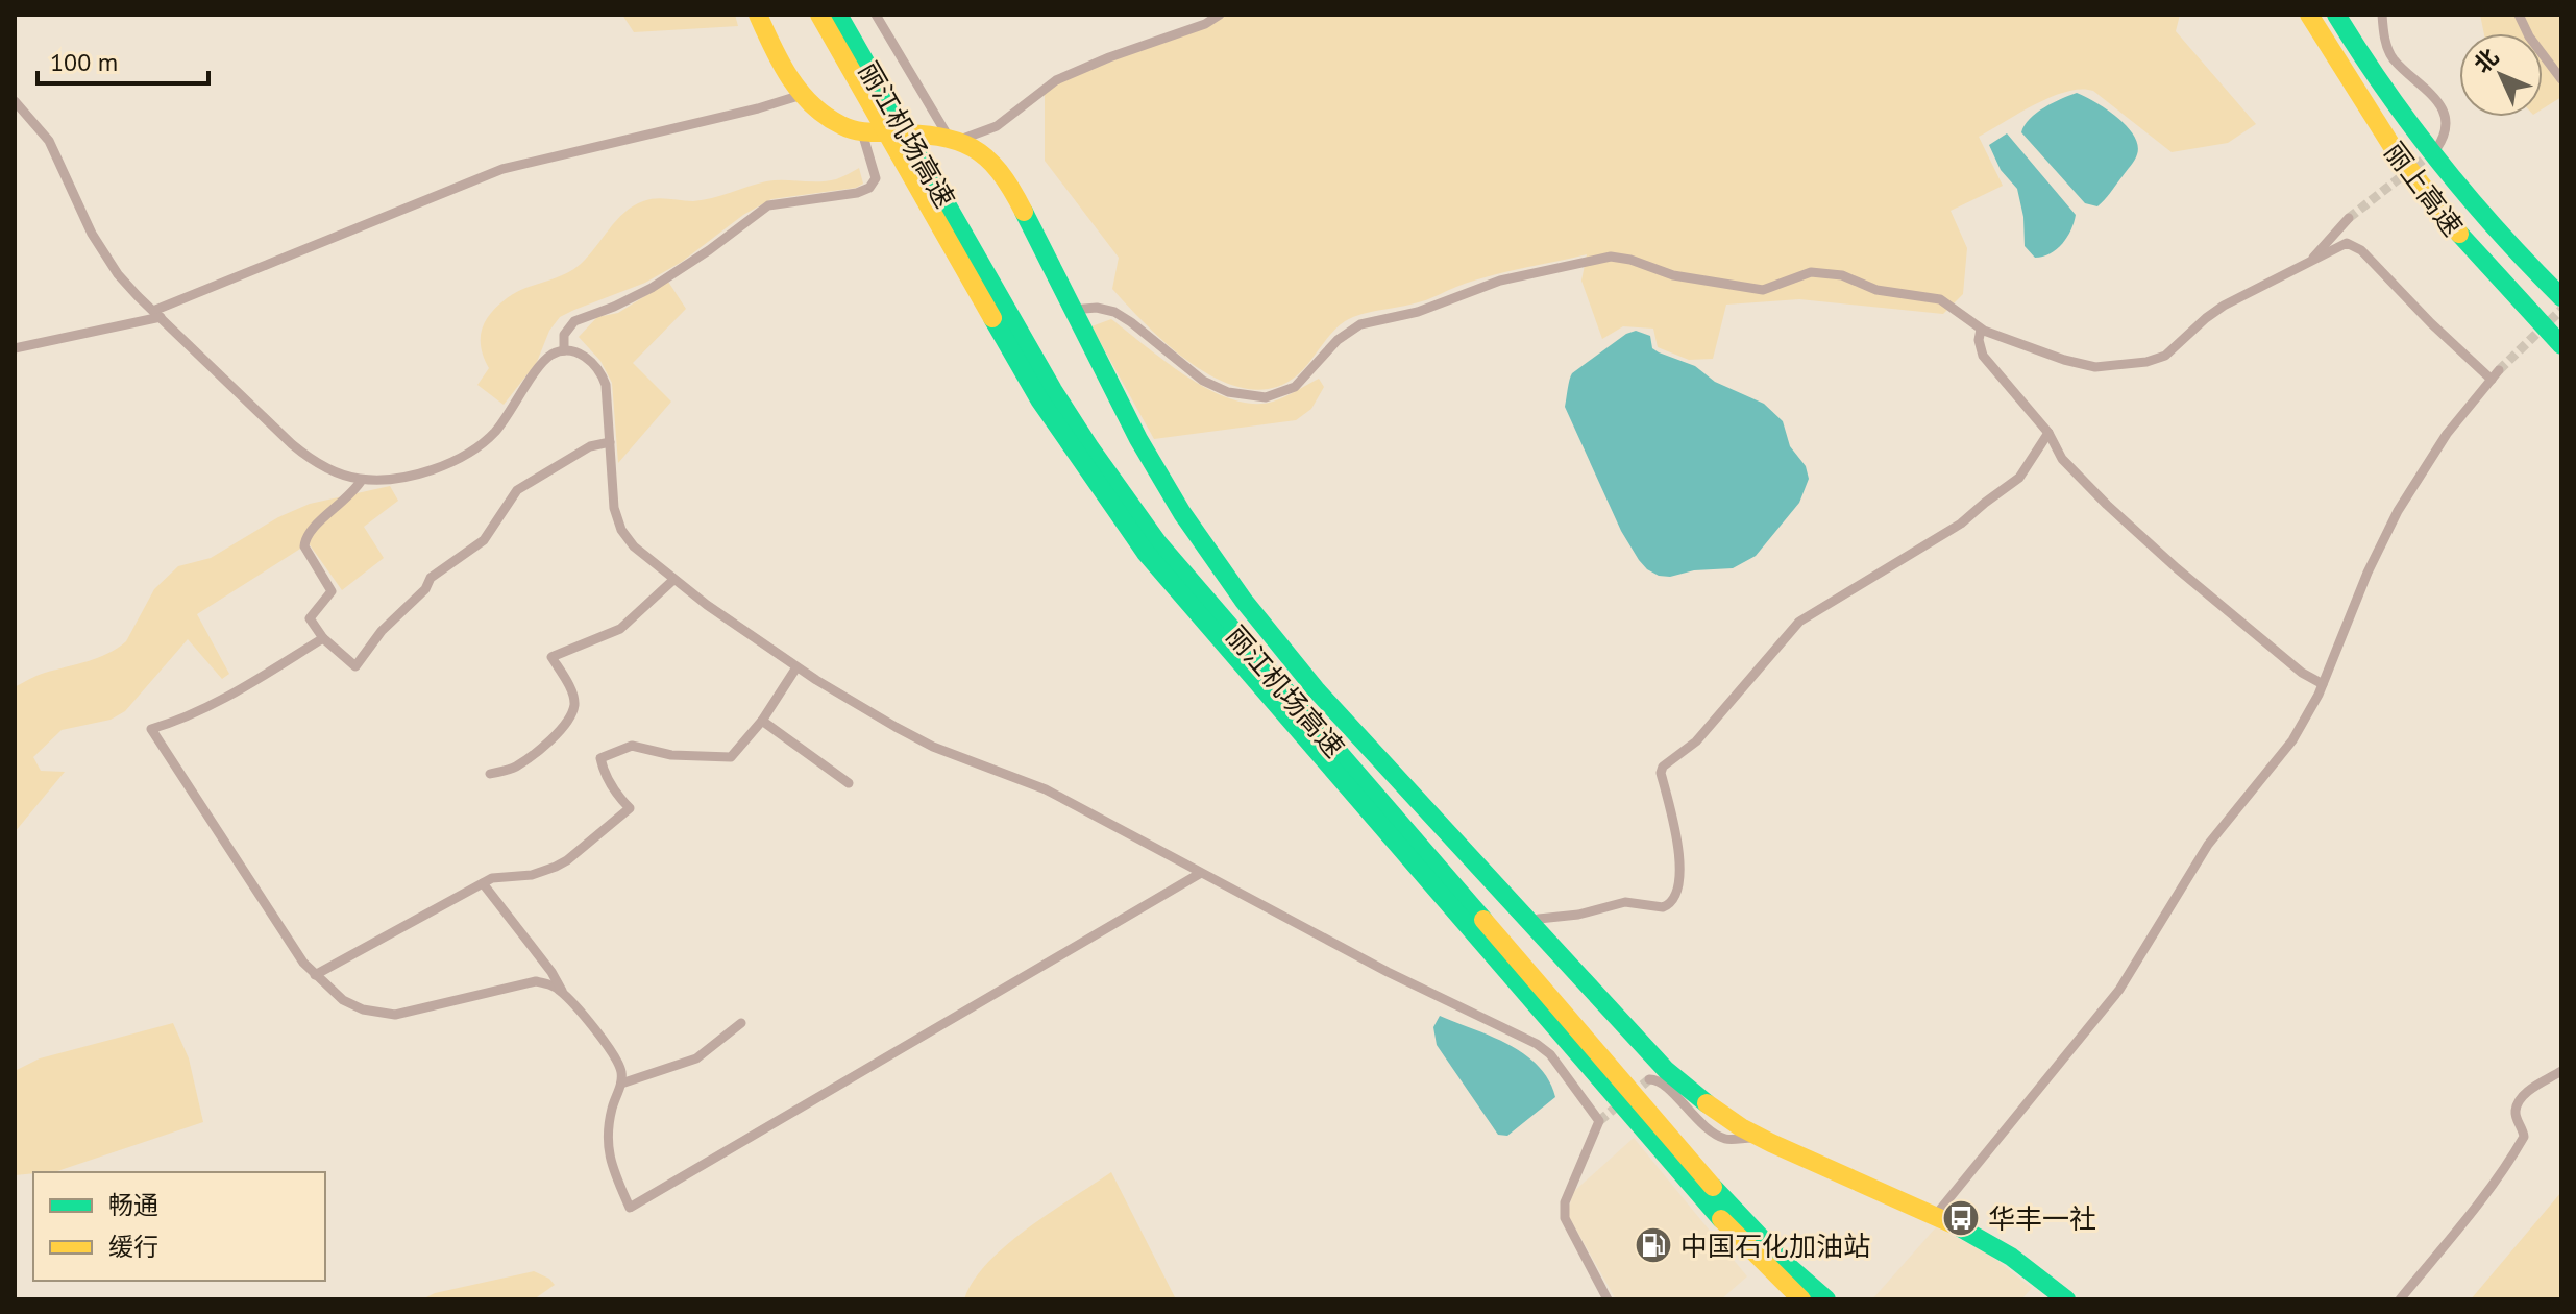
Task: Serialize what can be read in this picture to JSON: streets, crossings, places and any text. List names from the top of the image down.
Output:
{
  "streets": {
    "highway": ["丽江机场高速", "丽上高速"]
  },
  "places": {
    "bus stop": ["华丰一社"],
    "fuel station": ["中国石化加油站"]
  },
  "legend": ["畅通", "缓行"],
  "scale_bar": "100 m",
  "north": "top left"
}
